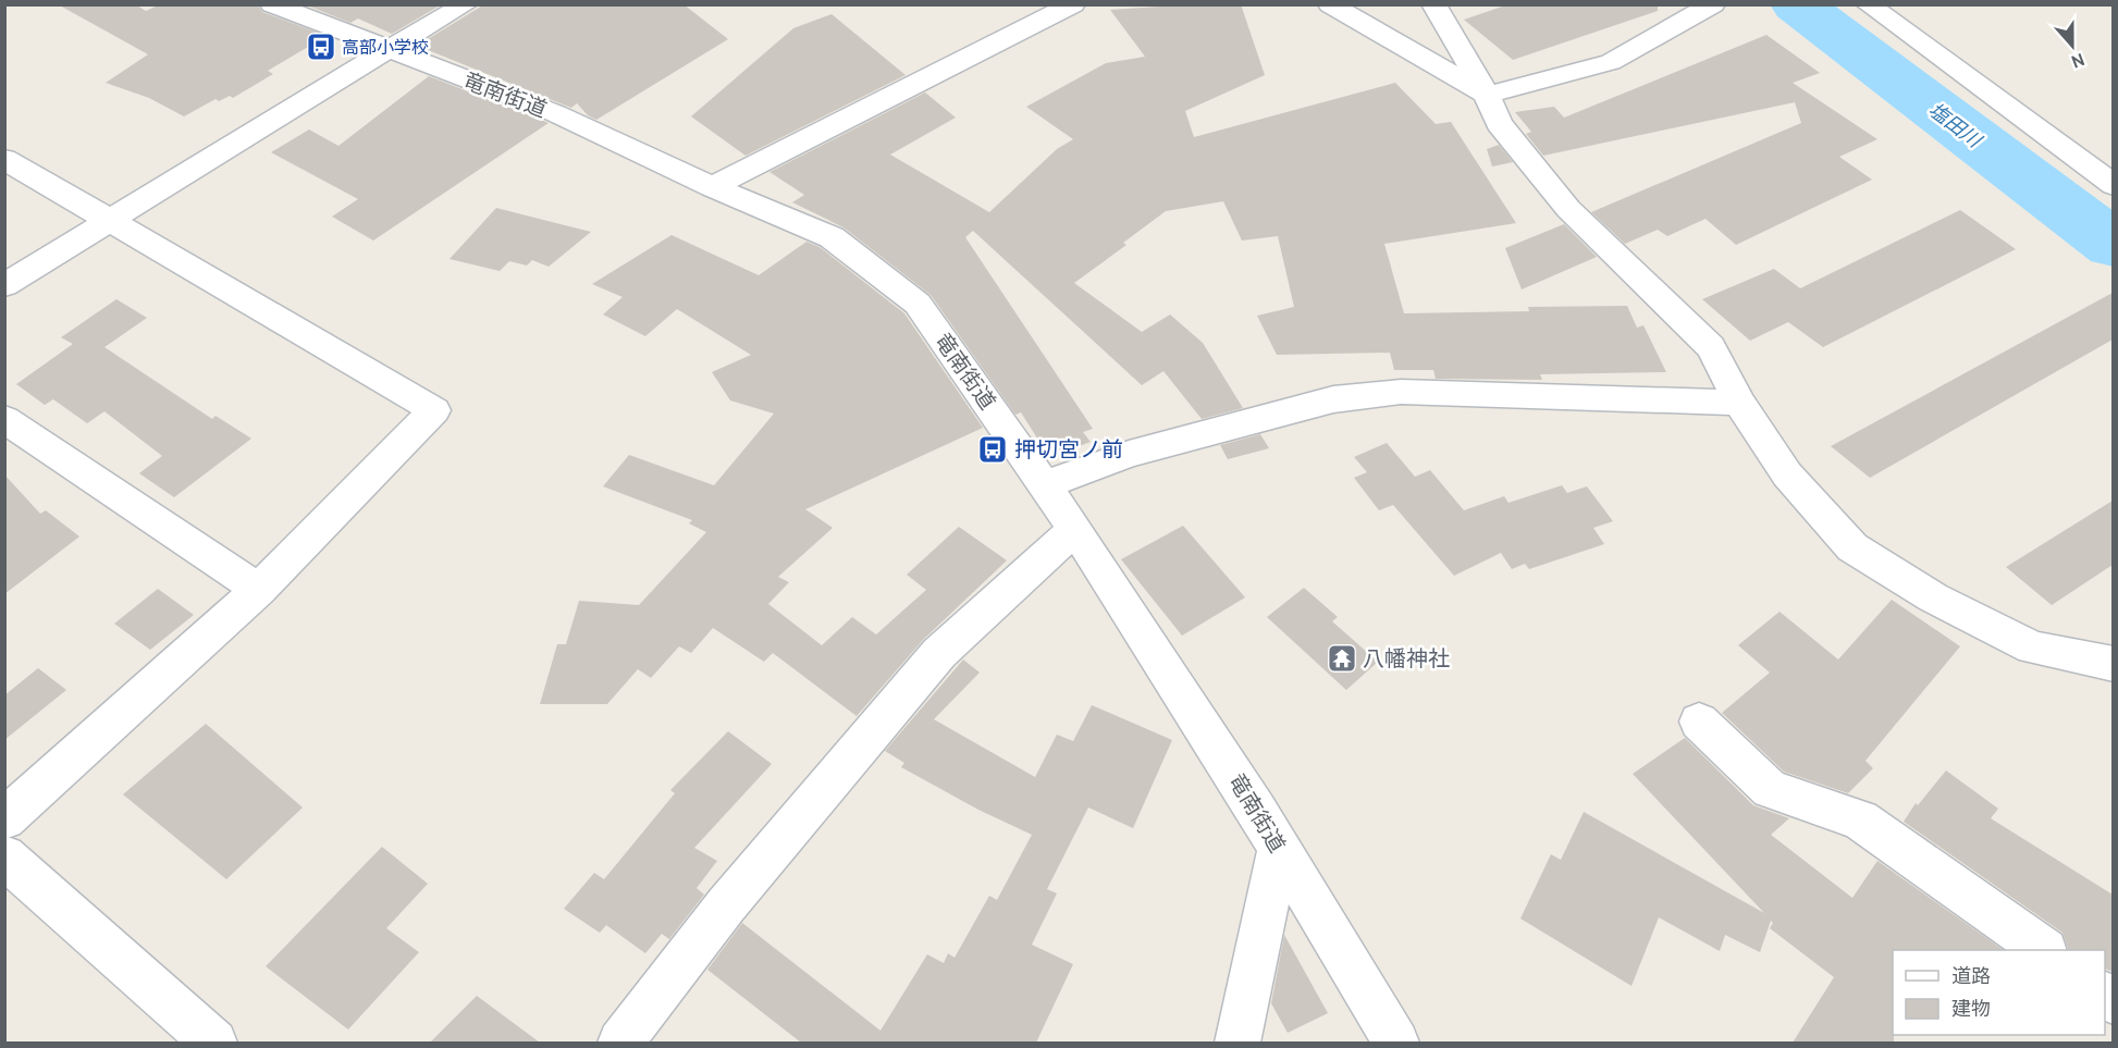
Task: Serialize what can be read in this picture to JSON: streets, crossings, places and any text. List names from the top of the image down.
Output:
{
  "streets": {
    "street": ["竜南街道"]
  },
  "water": ["塩田川"],
  "places": {
    "bus stop": ["高部小学校", "押切宮ノ前"],
    "temple": ["八幡神社"]
  },
  "legend": ["道路", "建物"],
  "north": "bottom"
}
